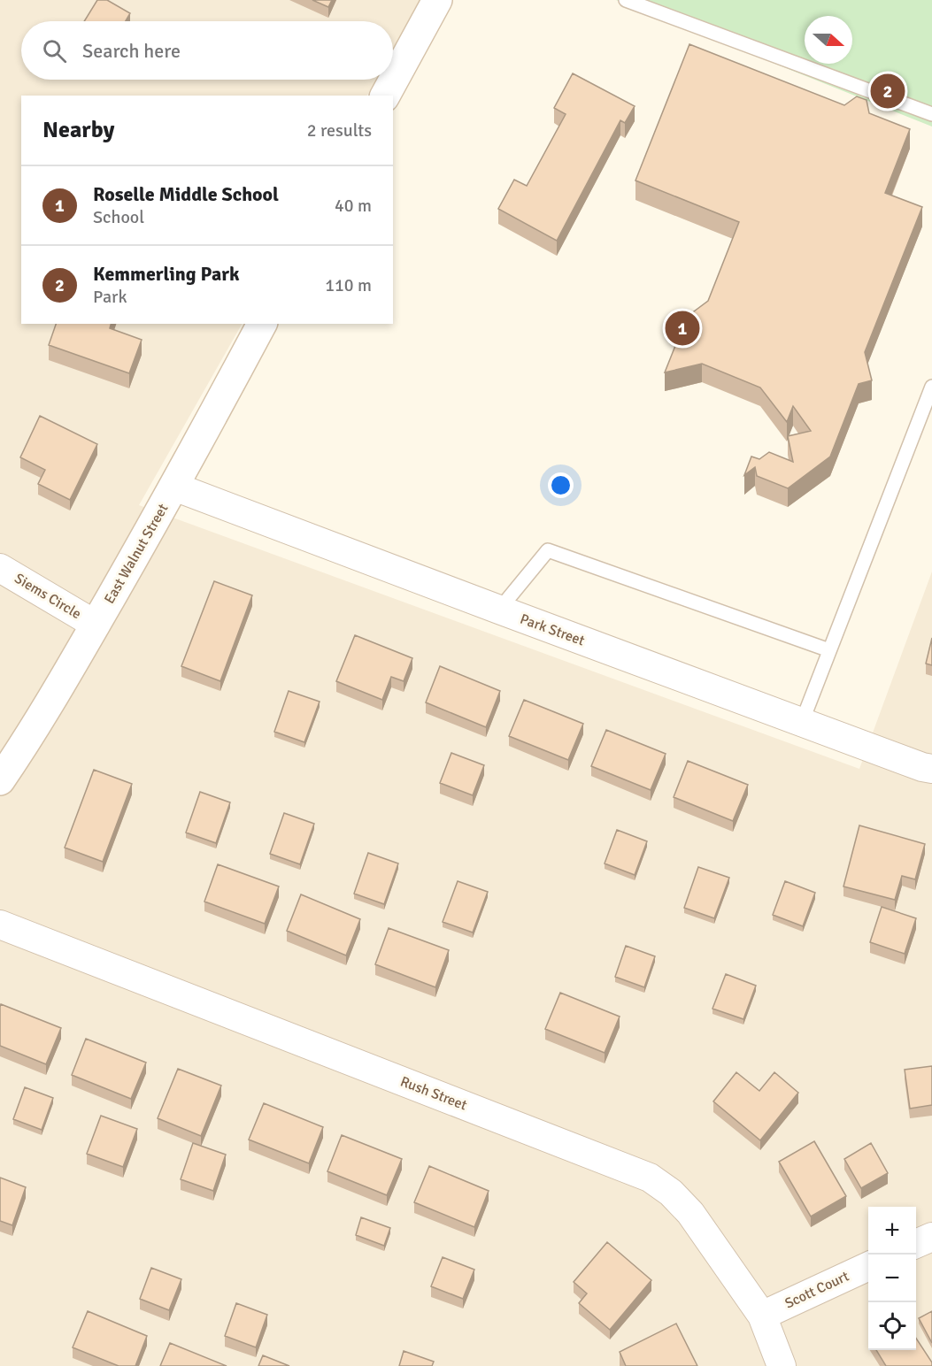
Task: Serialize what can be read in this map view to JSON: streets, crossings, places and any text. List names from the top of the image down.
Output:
{
  "streets": {
    "street": [
      "East Walnut Street",
      "Siems Circle",
      "Park Street",
      "Rush Street",
      "Scott Court"
    ]
  },
  "crossings": [
    ["East Walnut Street", "Siems Circle"],
    ["East Walnut Street", "Park Street"],
    ["Rush Street", "Scott Court"]
  ],
  "north": "right",
  "page": {
    "search": "Search here",
    "pins": ["2", "1"],
    "heading": ["Nearby", "2 results"],
    "list": [
      {
        "mark": "1",
        "name": "Roselle Middle School",
        "note": "School",
        "value": "40 m"
      },
      {
        "mark": "2",
        "name": "Kemmerling Park",
        "note": "Park",
        "value": "110 m"
      }
    ],
    "map_buttons": ["+", "−"]
  }
}
